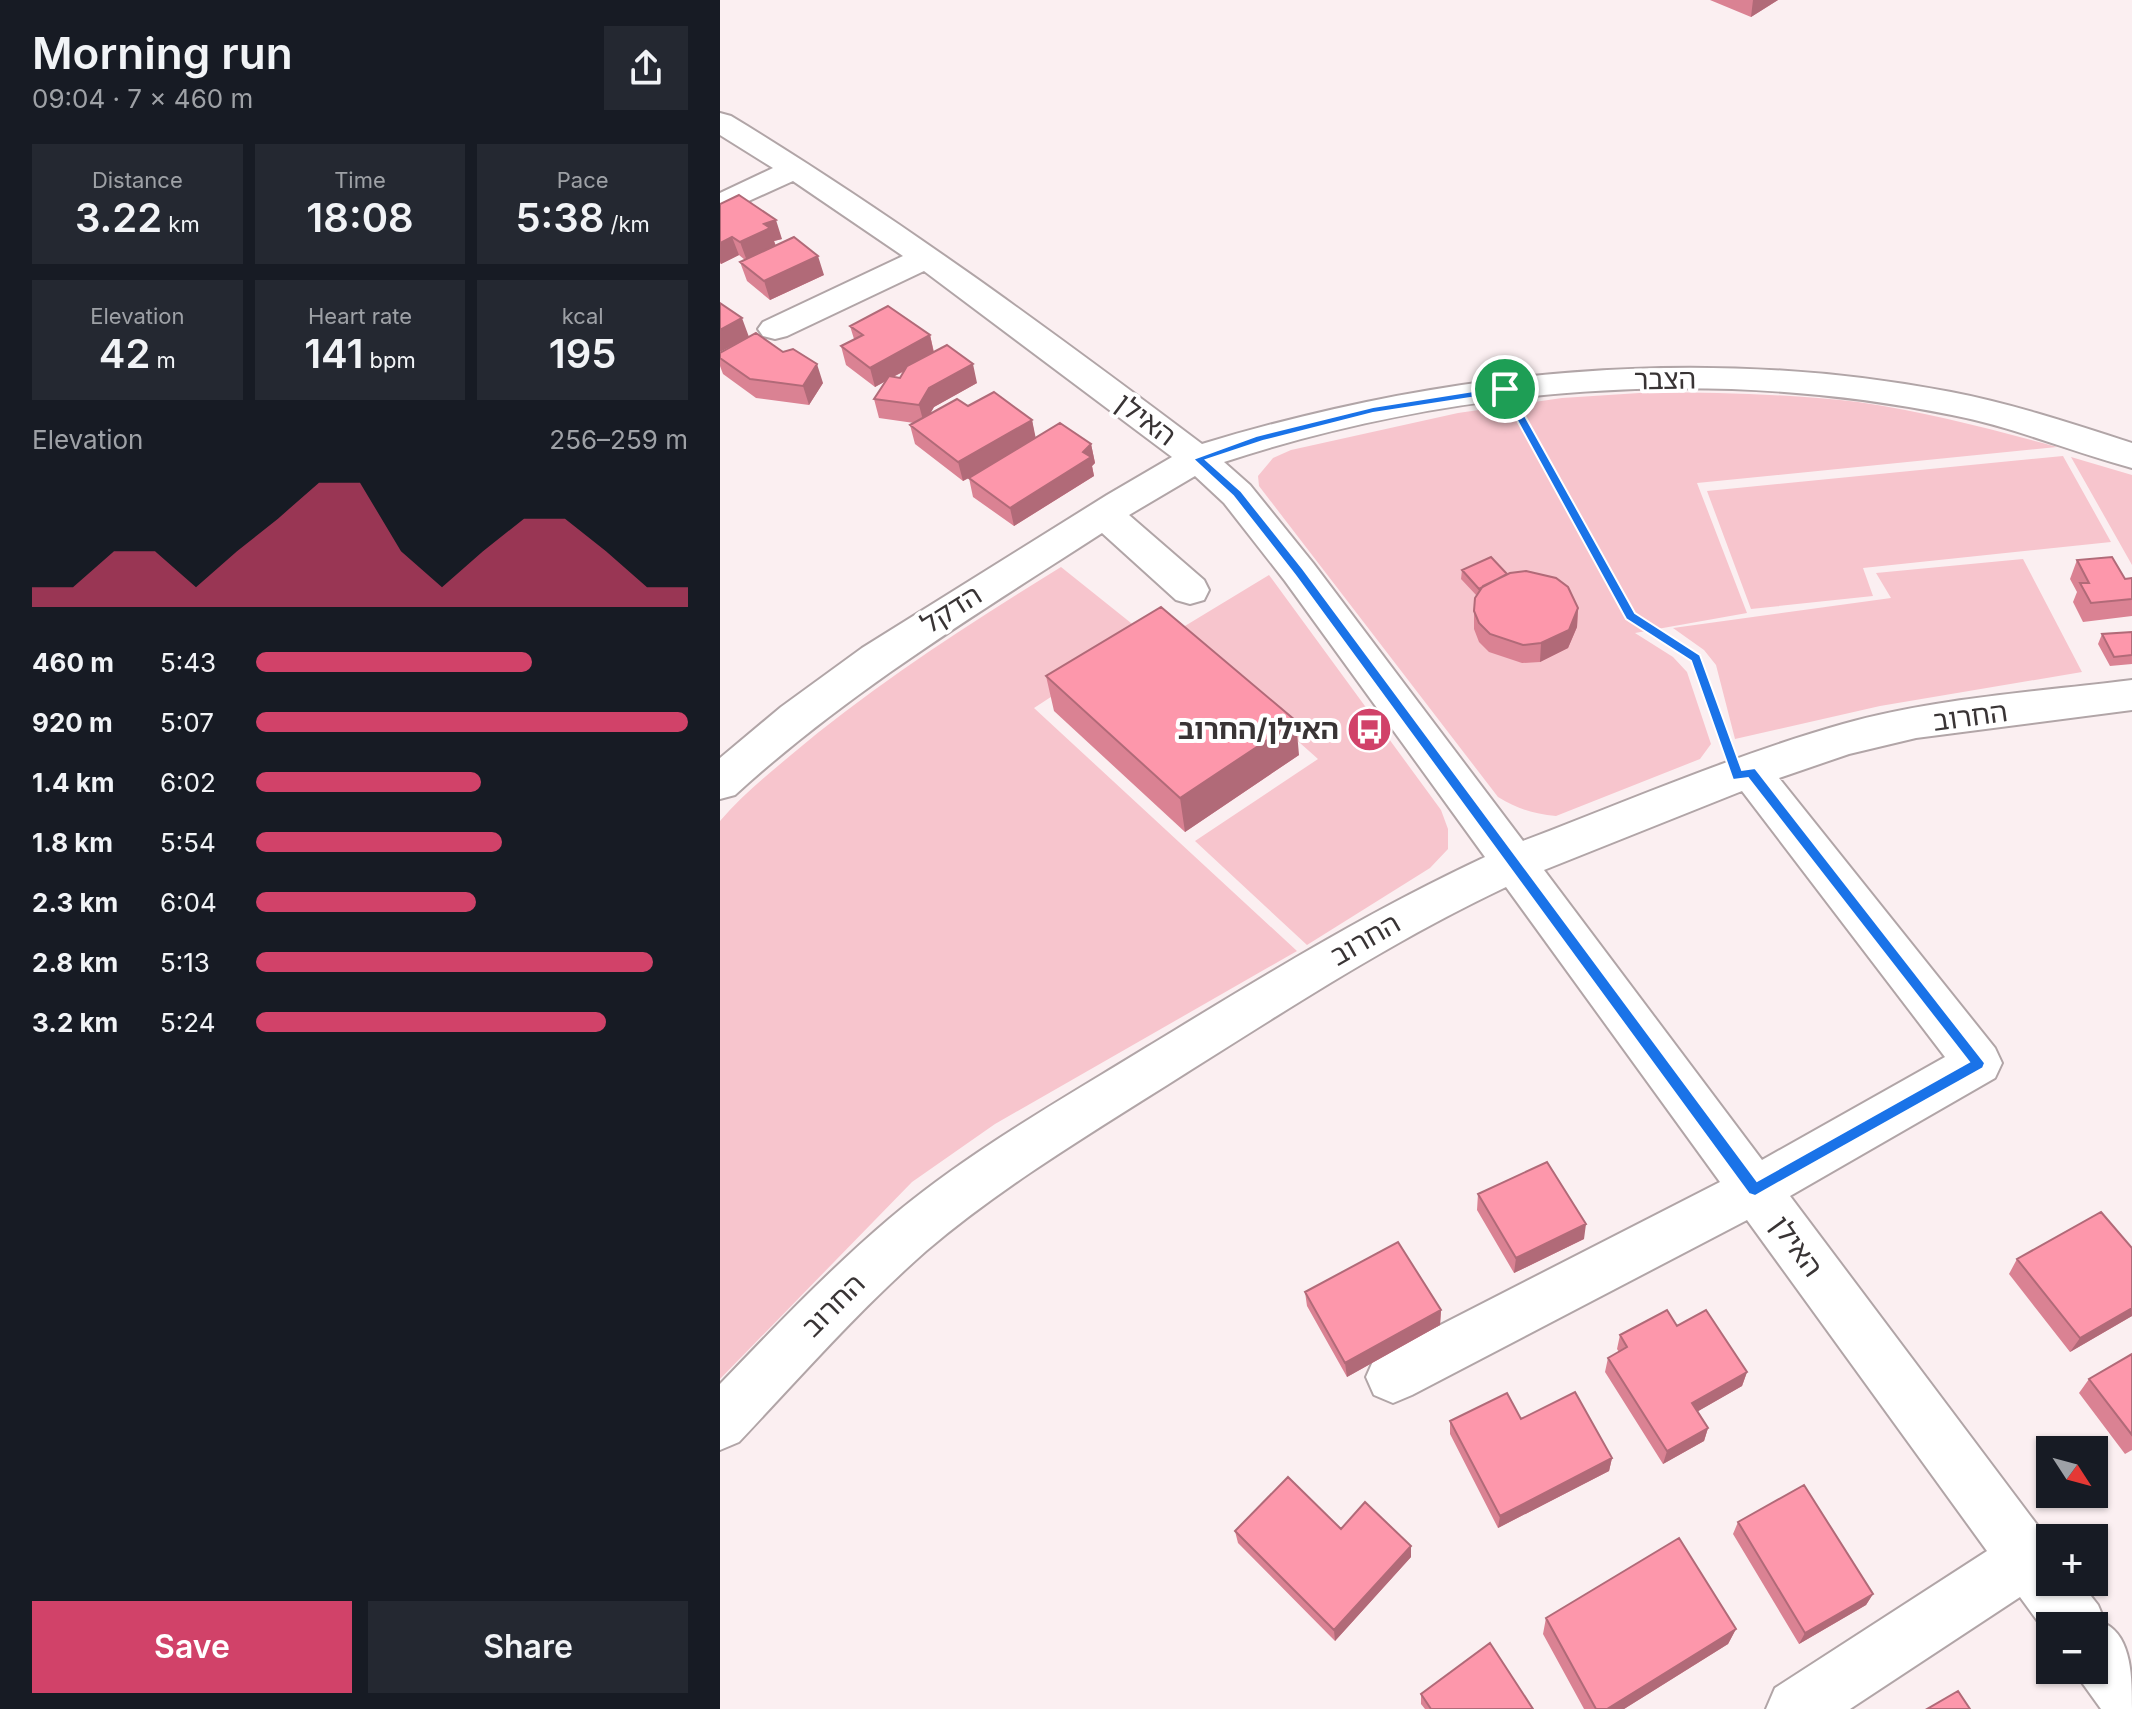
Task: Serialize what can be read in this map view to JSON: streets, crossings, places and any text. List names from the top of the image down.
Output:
{
  "streets": {
    "street": [
      "הצבר",
      "האילן",
      "הדקל",
      "החרוב"
    ]
  },
  "crossings": [
    ["הצבר", "האילן"],
    ["הצבר", "הדקל"],
    ["האילן", "הדקל"],
    ["האילן", "החרוב"]
  ],
  "places": {
    "bus stop": ["האילן/החרוב"]
  },
  "north": "bottom right",
  "page": {
    "heading": ["Morning run", "09:04 · 7 × 460 m"],
    "stats": [
      ["Distance", "3.22 km"],
      ["Time", "18:08"],
      ["Pace", "5:38 /km"],
      ["Elevation", "42 m"],
      ["Heart rate", "141 bpm"],
      ["kcal", "195"]
    ],
    "chart": ["Elevation", "256–259 m"],
    "list": [
      {
        "name": "460 m",
        "note": "5:43"
      },
      {
        "name": "920 m",
        "note": "5:07"
      },
      {
        "name": "1.4 km",
        "note": "6:02"
      },
      {
        "name": "1.8 km",
        "note": "5:54"
      },
      {
        "name": "2.3 km",
        "note": "6:04"
      },
      {
        "name": "2.8 km",
        "note": "5:13"
      },
      {
        "name": "3.2 km",
        "note": "5:24"
      }
    ],
    "map_buttons": ["+", "−"],
    "buttons": ["Save", "Share"]
  }
}
